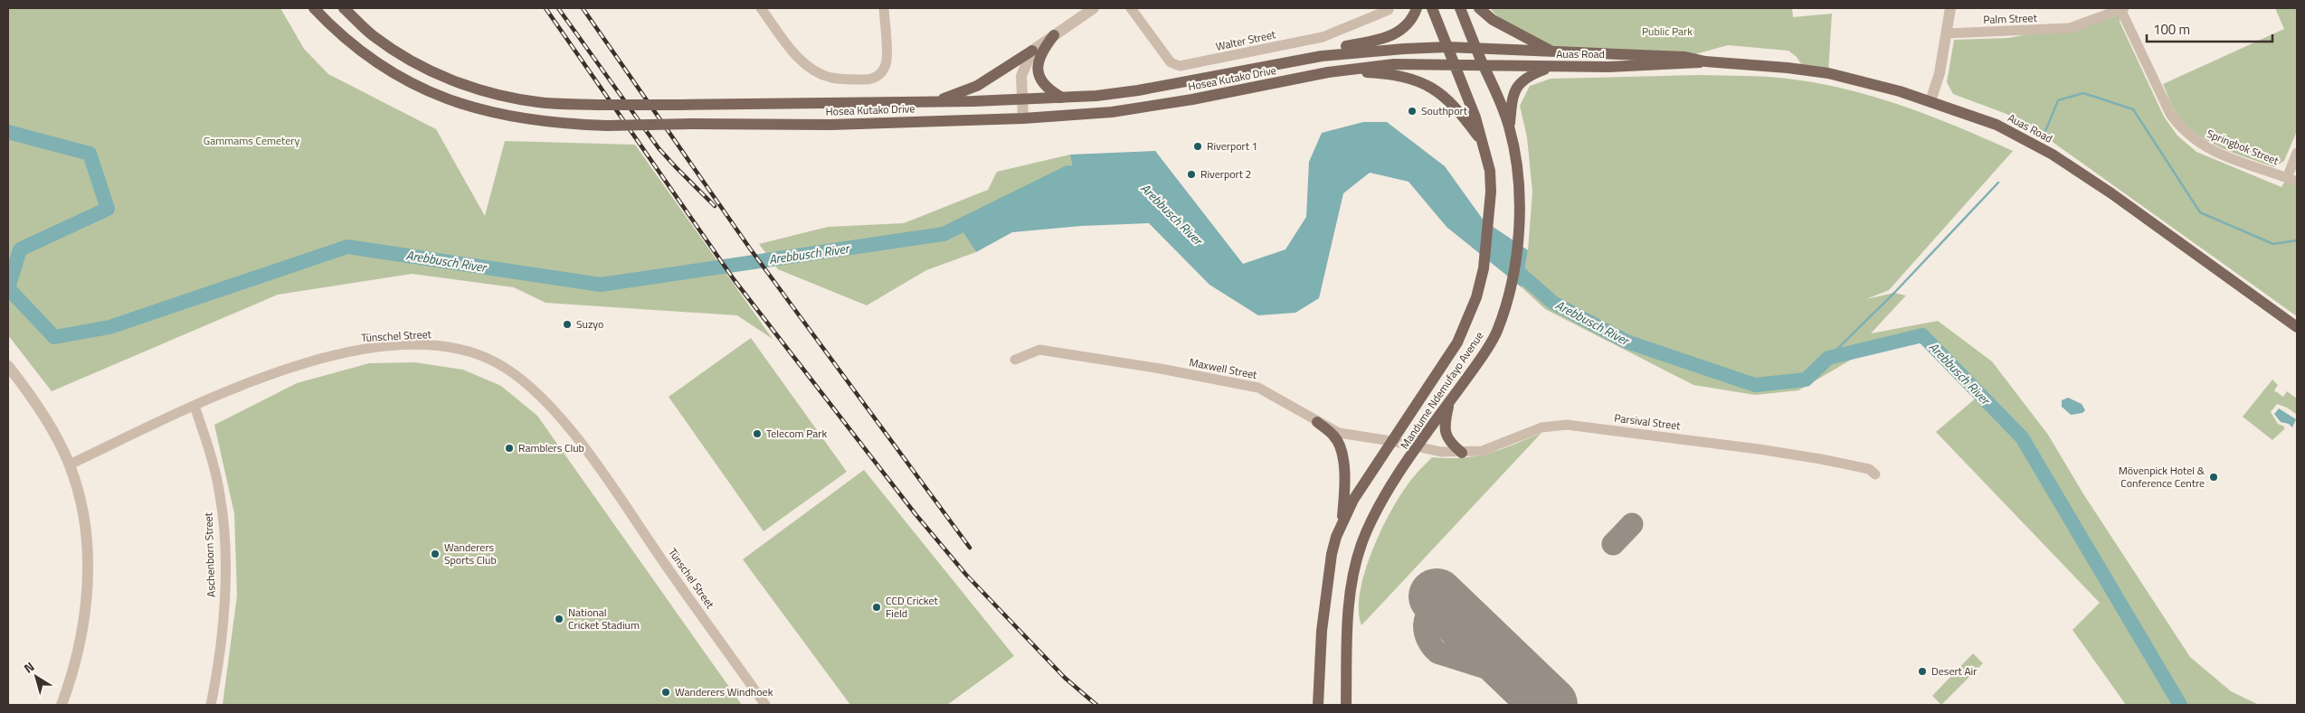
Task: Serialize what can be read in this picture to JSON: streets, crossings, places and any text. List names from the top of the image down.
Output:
{
  "streets": {
    "main road": ["Auas Road", "Hosea Kutako Drive", "Mandume Ndemufayo Avenue"],
    "street": [
      "Palm Street",
      "Walter Street",
      "Springbok Street",
      "Tünschel Street",
      "Maxwell Street",
      "Parsival Street",
      "Aschenborn Street"
    ]
  },
  "crossings": [
    ["Palm Street", "Springbok Street"],
    ["Auas Road", "Hosea Kutako Drive"],
    ["Auas Road", "Mandume Ndemufayo Avenue"],
    ["Hosea Kutako Drive", "Mandume Ndemufayo Avenue"],
    ["Tünschel Street", "Aschenborn Street"],
    ["Maxwell Street", "Mandume Ndemufayo Avenue"],
    ["Maxwell Street", "Parsival Street"],
    ["Mandume Ndemufayo Avenue", "Parsival Street"]
  ],
  "water": ["Arebbusch River"],
  "parks": ["Public Park", "Gammams Cemetery"],
  "places": [
    "Southport",
    "Riverport 1",
    "Riverport 2",
    "Suzyo",
    "Telecom Park",
    "Ramblers Club",
    "Mövenpick Hotel & Conference Centre",
    "Wanderers Sports Club",
    "CCD Cricket Field",
    "National Cricket Stadium",
    "Desert Air",
    "Wanderers Windhoek"
  ],
  "scale_bar": "100 m",
  "north": "top left"
}
